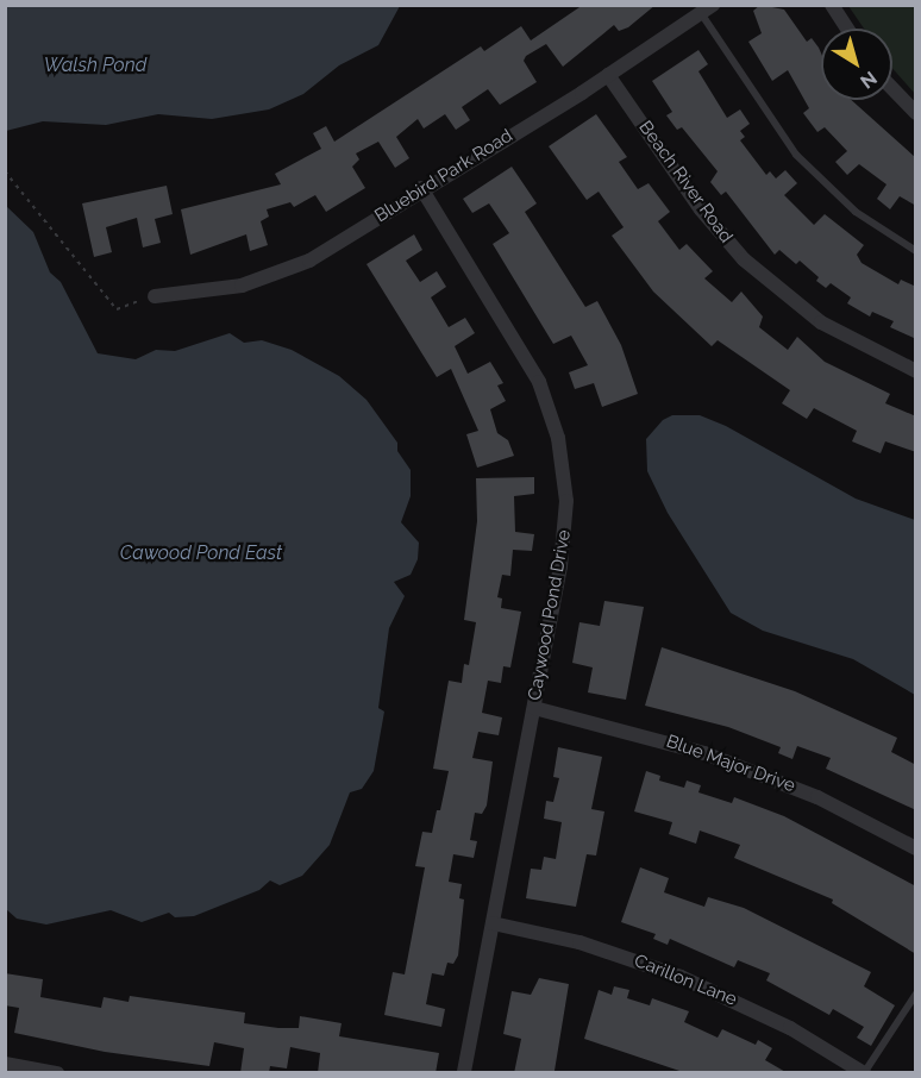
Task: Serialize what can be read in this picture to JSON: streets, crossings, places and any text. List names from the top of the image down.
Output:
{
  "streets": {
    "street": [
      "Bluebird Park Road",
      "Beach River Road",
      "Caywood Pond Drive",
      "Blue Major Drive",
      "Carillon Lane"
    ]
  },
  "crossings": [
    ["Bluebird Park Road", "Beach River Road"],
    ["Bluebird Park Road", "Caywood Pond Drive"],
    ["Caywood Pond Drive", "Blue Major Drive"],
    ["Caywood Pond Drive", "Carillon Lane"]
  ],
  "water": ["Walsh Pond", "Cawood Pond East"],
  "north": "bottom right"
}
